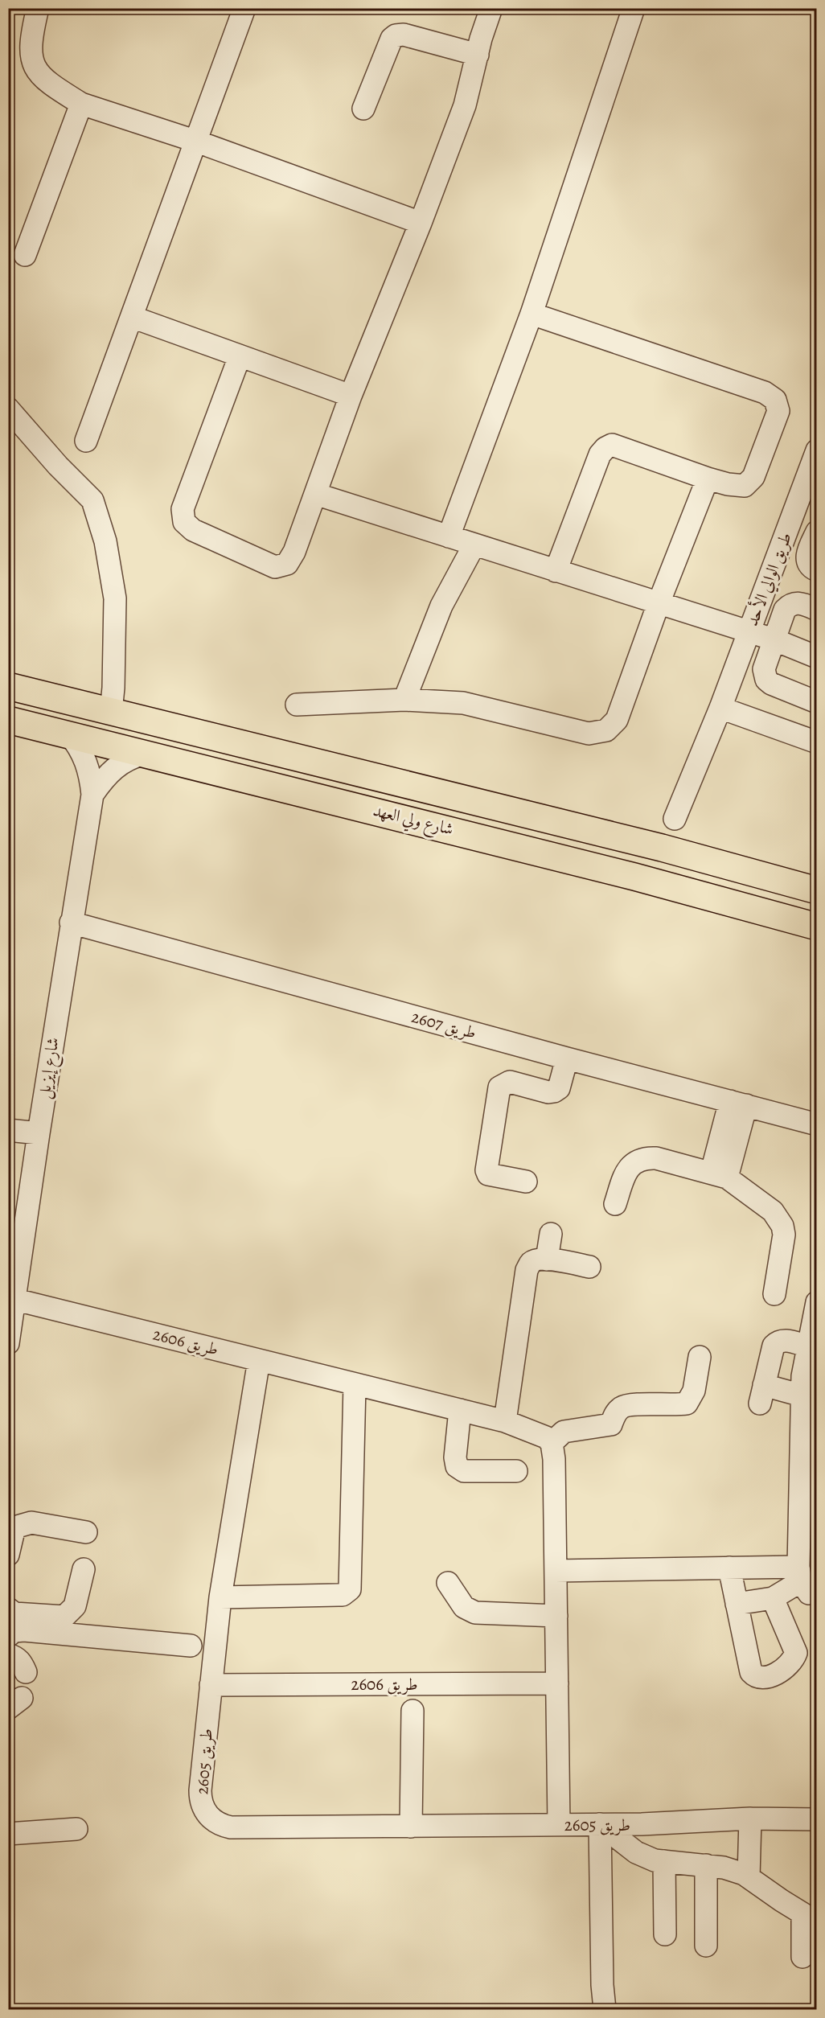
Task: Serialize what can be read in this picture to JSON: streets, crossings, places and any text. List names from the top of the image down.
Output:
{
  "streets": {
    "main road": ["شارع ولي العهد"],
    "street": [
      "طريق الوالي الأحد",
      "طريق 2607",
      "شارع إيزيل",
      "طريق 2606",
      "طريق 2605"
    ]
  },
  "crossings": [
    ["شارع ولي العهد", "شارع إيزيل"],
    ["طريق 2607", "شارع إيزيل"],
    ["شارع إيزيل", "طريق 2606"],
    ["طريق 2606", "طريق 2605"]
  ]
}
